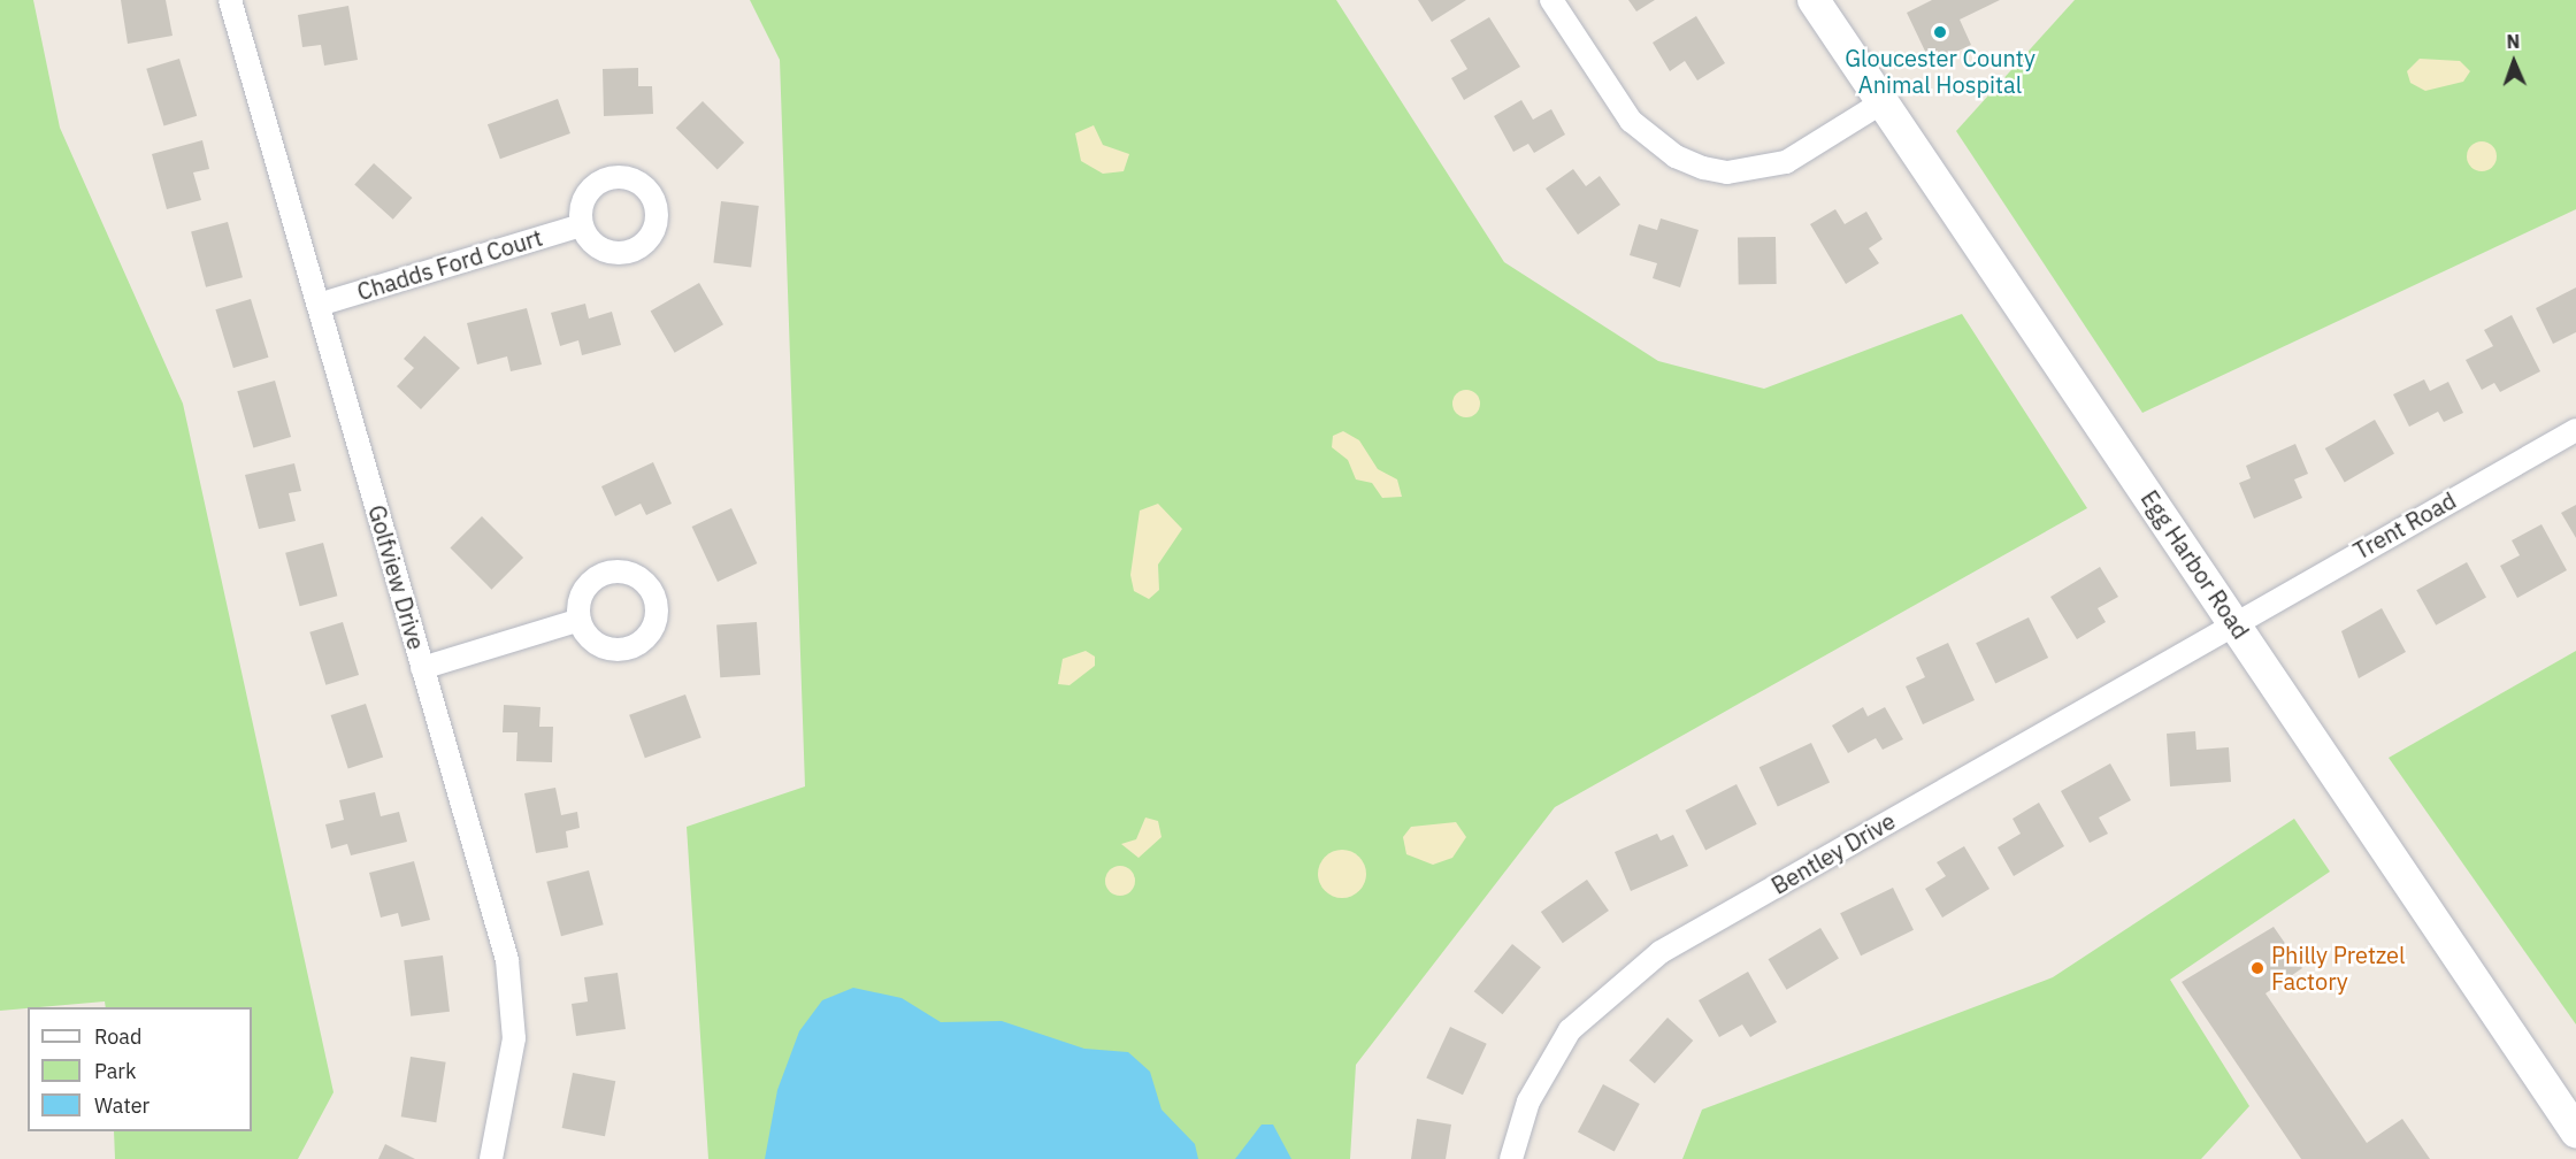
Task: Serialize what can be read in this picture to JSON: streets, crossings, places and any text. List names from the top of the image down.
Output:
{
  "streets": {
    "main road": ["Egg Harbor Road"],
    "street": [
      "Chadds Ford Court",
      "Trent Road",
      "Golfview Drive",
      "Bentley Drive"
    ]
  },
  "crossings": [
    ["Chadds Ford Court", "Golfview Drive"],
    ["Trent Road", "Egg Harbor Road"],
    ["Trent Road", "Bentley Drive"],
    ["Egg Harbor Road", "Bentley Drive"]
  ],
  "places": ["Gloucester County Animal Hospital", "Philly Pretzel Factory"],
  "legend": ["Road", "Park", "Water"],
  "north": "top"
}
